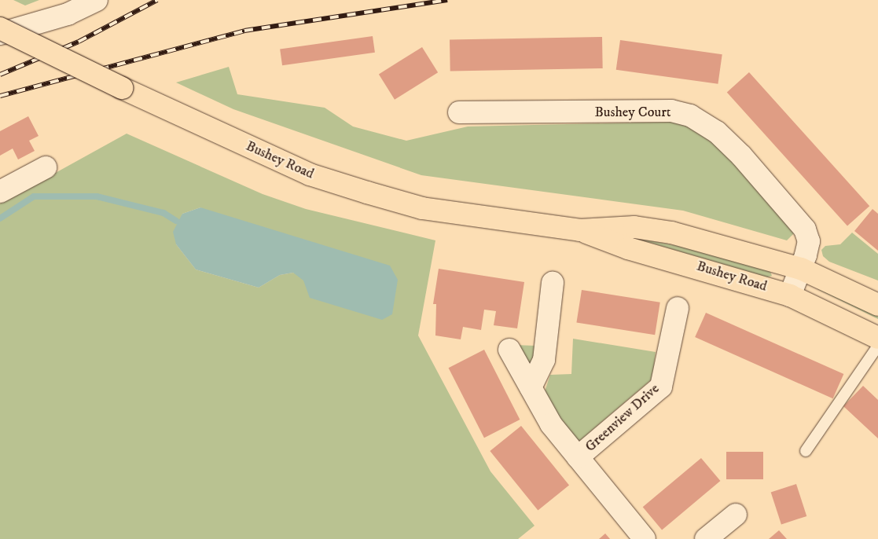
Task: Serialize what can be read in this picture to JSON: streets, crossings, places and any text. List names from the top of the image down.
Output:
{
  "streets": {
    "main road": ["Bushey Road"],
    "street": ["Bushey Court", "Greenview Drive"]
  },
  "crossings": [
    ["Bushey Court", "Bushey Road"]
  ]
}
